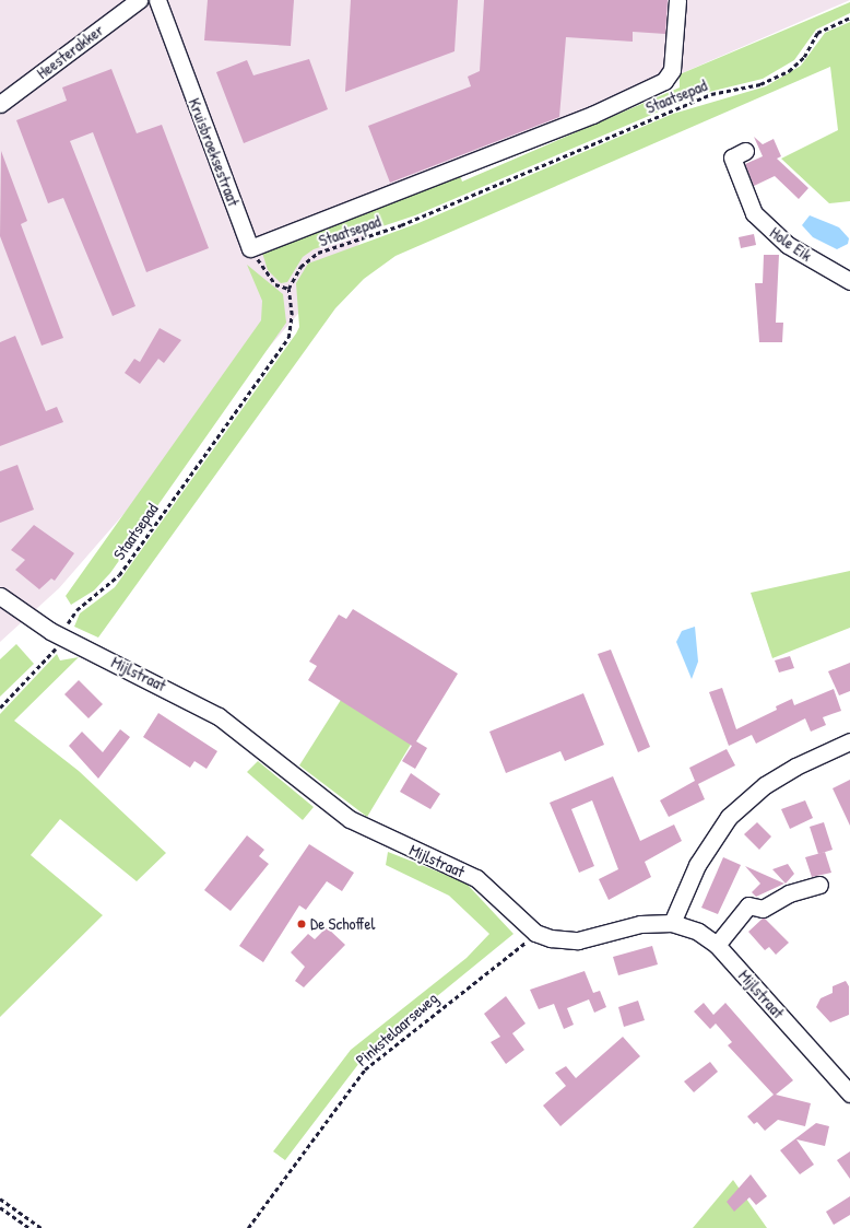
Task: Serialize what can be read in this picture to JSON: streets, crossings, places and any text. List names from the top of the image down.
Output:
{
  "streets": {
    "street": [
      "Heesterakker",
      "Kruisbroeksestraat",
      "Hole Eik",
      "Mijlstraat"
    ],
    "path": ["Staatsepad", "Pinkstelaarseweg"]
  },
  "crossings": [
    ["Staatsepad", "Mijlstraat"],
    ["Mijlstraat", "Pinkstelaarseweg"]
  ],
  "places": ["De Schoffel"]
}
